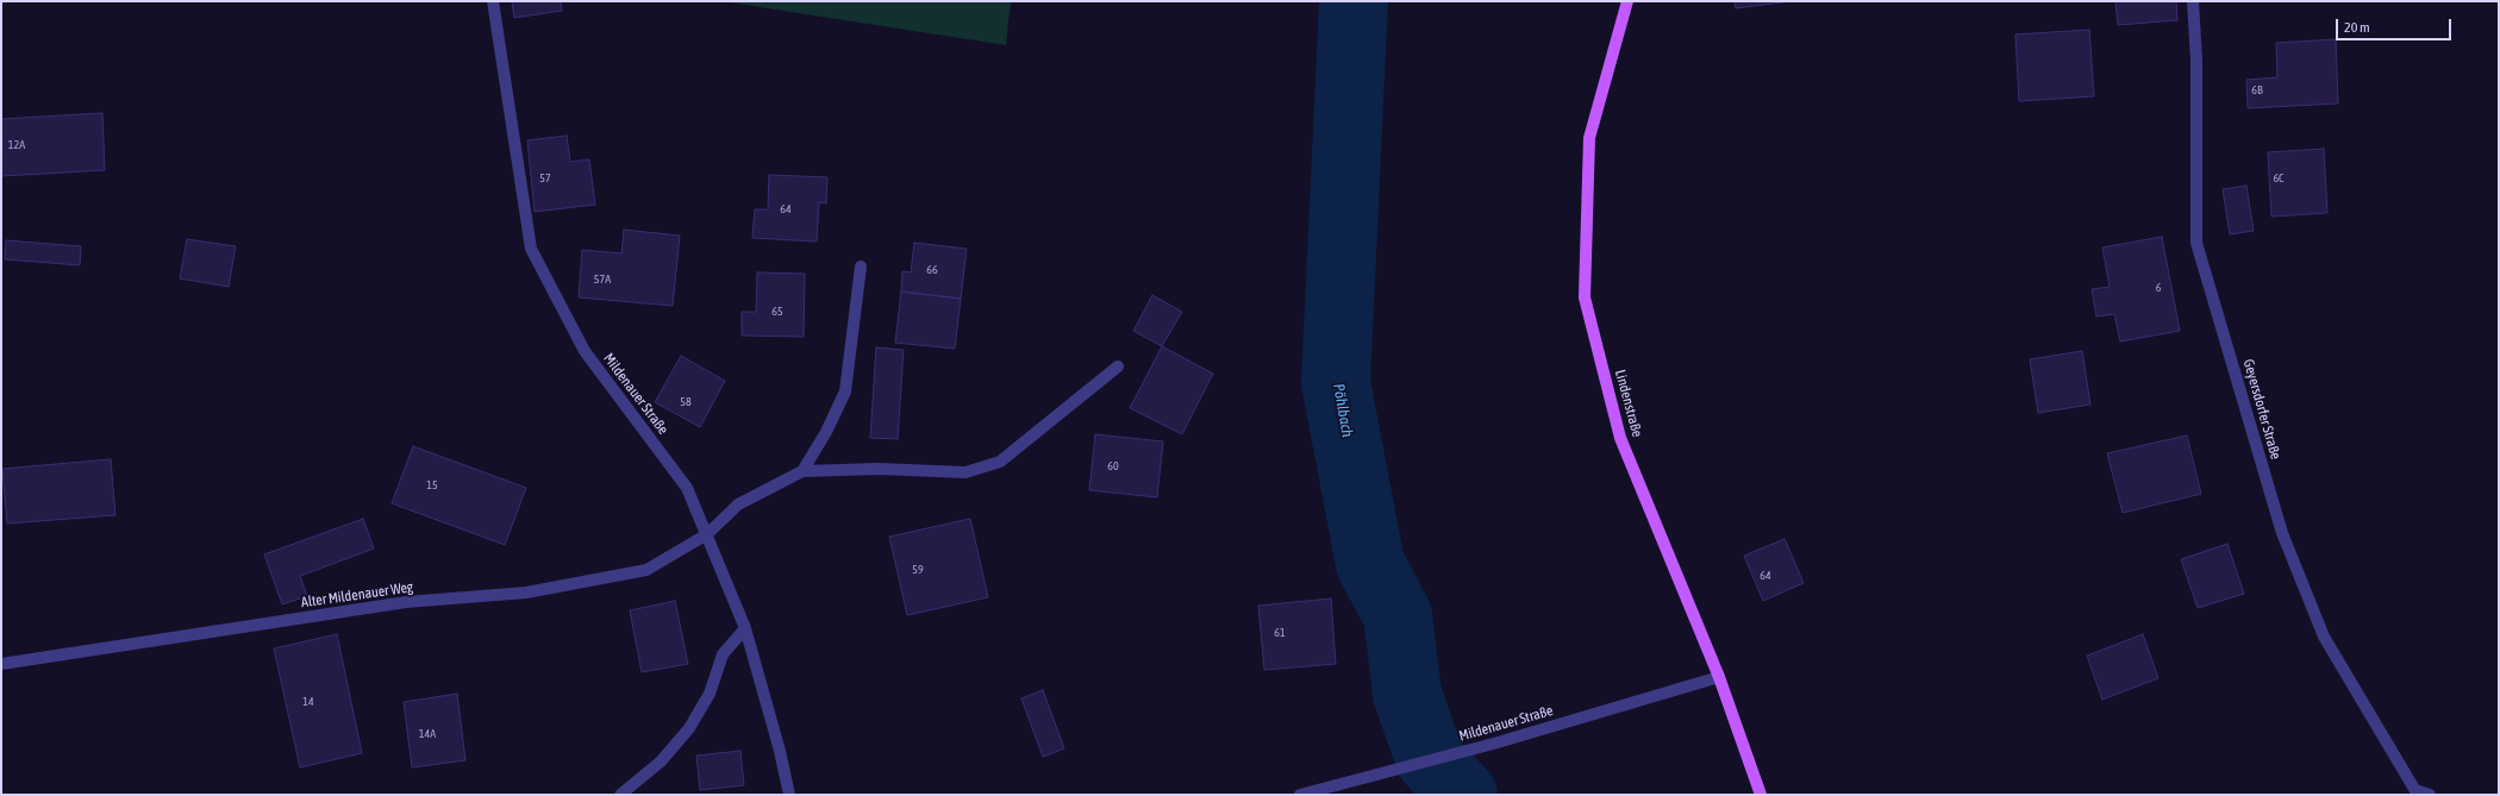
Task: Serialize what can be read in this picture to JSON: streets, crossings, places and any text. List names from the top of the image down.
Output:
{
  "streets": {
    "main road": ["Lindenstraße"],
    "street": ["Mildenauer Straße", "Geyersdorfer Straße", "Alter Mildenauer Weg"]
  },
  "crossings": [
    ["Mildenauer Straße", "Lindenstraße"],
    ["Mildenauer Straße", "Alter Mildenauer Weg"]
  ],
  "water": ["Pöhlbach"],
  "house_numbers": [
    "6B",
    "12A",
    "57",
    "6C",
    "64",
    "66",
    "57A",
    "6",
    "65",
    "58",
    "60",
    "15",
    "59",
    "64",
    "61",
    "14",
    "14A"
  ],
  "scale_bar": "20 m"
}
